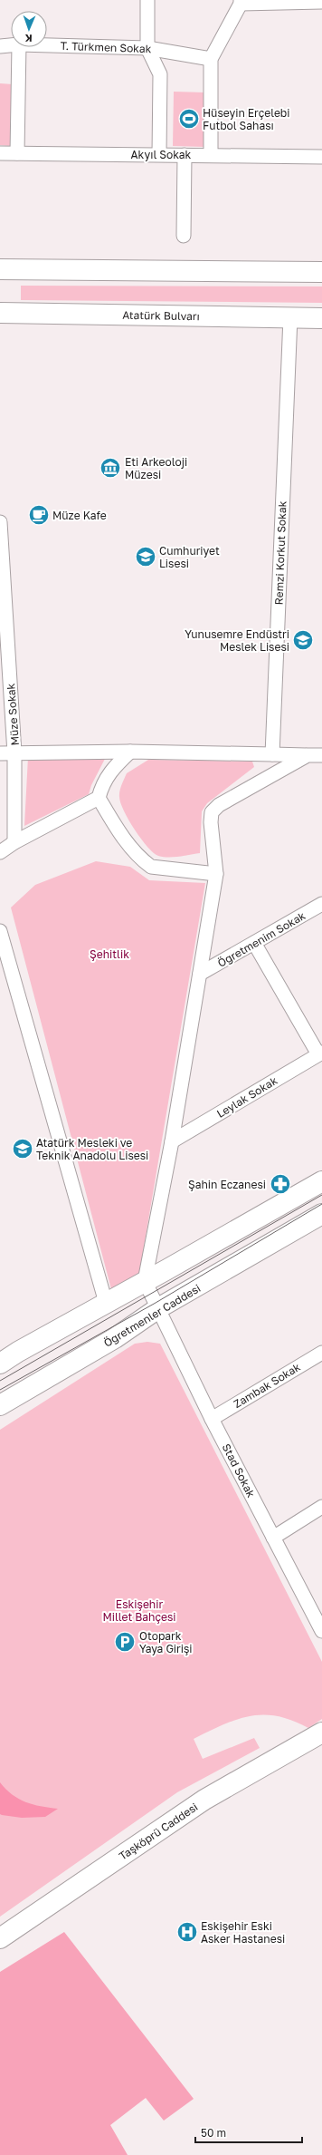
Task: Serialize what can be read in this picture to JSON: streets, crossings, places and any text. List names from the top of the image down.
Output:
{
  "streets": {
    "main road": ["Atatürk Bulvarı", "Öğretmenler Caddesi", "Taşköprü Caddesi"],
    "street": [
      "T. Türkmen Sokak",
      "Akyıl Sokak",
      "Remzi Korkut Sokak",
      "Müze Sokak",
      "Öğretmenim Sokak",
      "Leylak Sokak",
      "Zambak Sokak",
      "Stad Sokak"
    ]
  },
  "crossings": [
    ["Atatürk Bulvarı", "Remzi Korkut Sokak"],
    ["Öğretmenler Caddesi", "Stad Sokak"],
    ["Zambak Sokak", "Stad Sokak"]
  ],
  "parks": ["Şehitlik", "Eskişehir Millet Bahçesi"],
  "places": {
    "sports": ["Hüseyin Erçelebi Futbol Sahası"],
    "museum": ["Eti Arkeoloji Müzesi"],
    "cafe": ["Müze Kafe"],
    "school or university": ["Cumhuriyet Lisesi", "Yunusemre Endüstri Meslek Lisesi", "Atatürk Mesleki ve Teknik Anadolu Lisesi"],
    "pharmacy": ["Şahin Eczanesi"],
    "parking": ["Otopark Yaya Girişi"],
    "hospital": ["Eskişehir Eski Asker Hastanesi"]
  },
  "scale_bar": "50 m",
  "north": "bottom"
}
